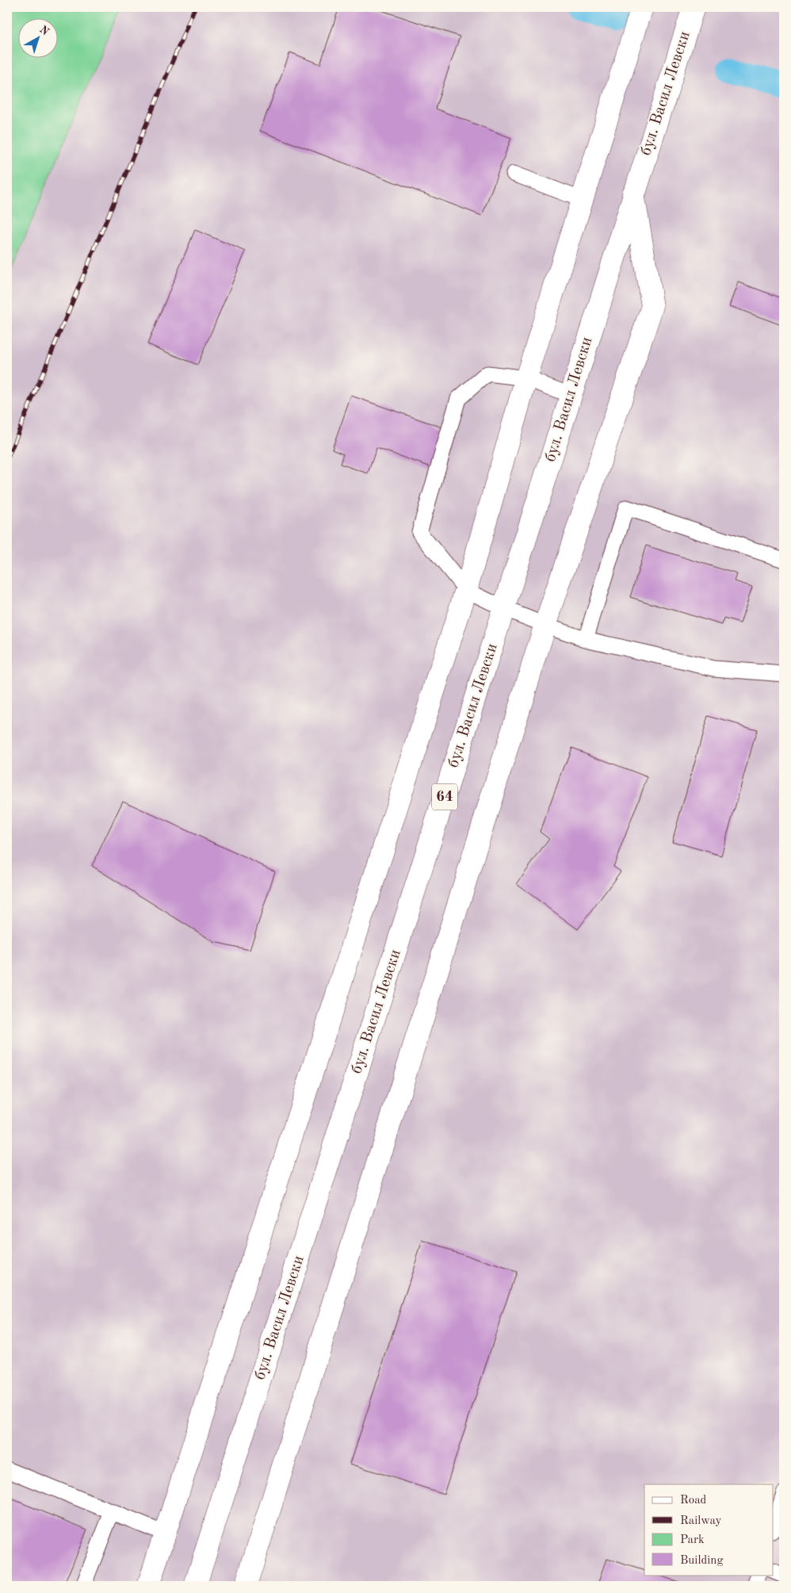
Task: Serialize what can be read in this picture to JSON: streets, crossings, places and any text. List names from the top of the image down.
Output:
{
  "streets": {
    "main road": ["бул. Васил Левски", "64"]
  },
  "legend": [
    "Road",
    "Railway",
    "Park",
    "Building"
  ],
  "north": "top right"
}
